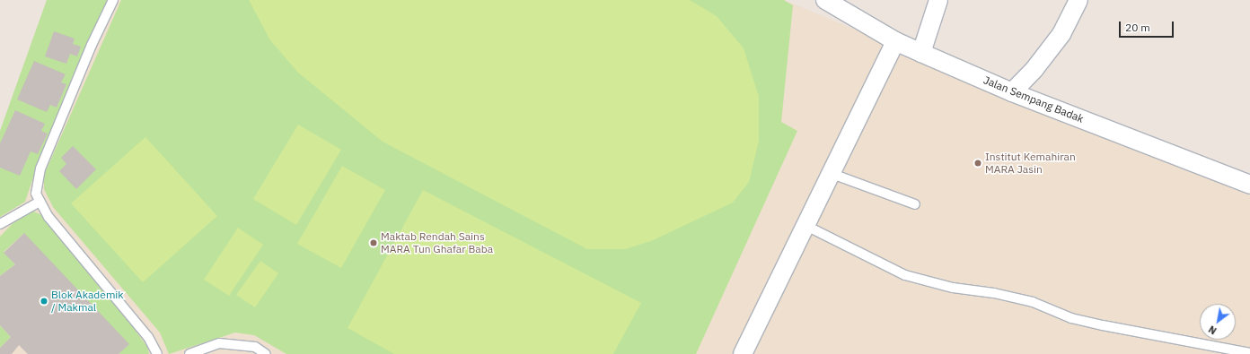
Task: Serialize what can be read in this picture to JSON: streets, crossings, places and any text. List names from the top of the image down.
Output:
{
  "streets": {
    "street": ["Jalan Sempang Badak"]
  },
  "places": ["Institut Kemahiran MARA Jasin", "Maktab Rendah Sains MARA Tun Ghafar Baba", "Blok Akademik / Makmal"],
  "scale_bar": "20 m",
  "north": "bottom left"
}
